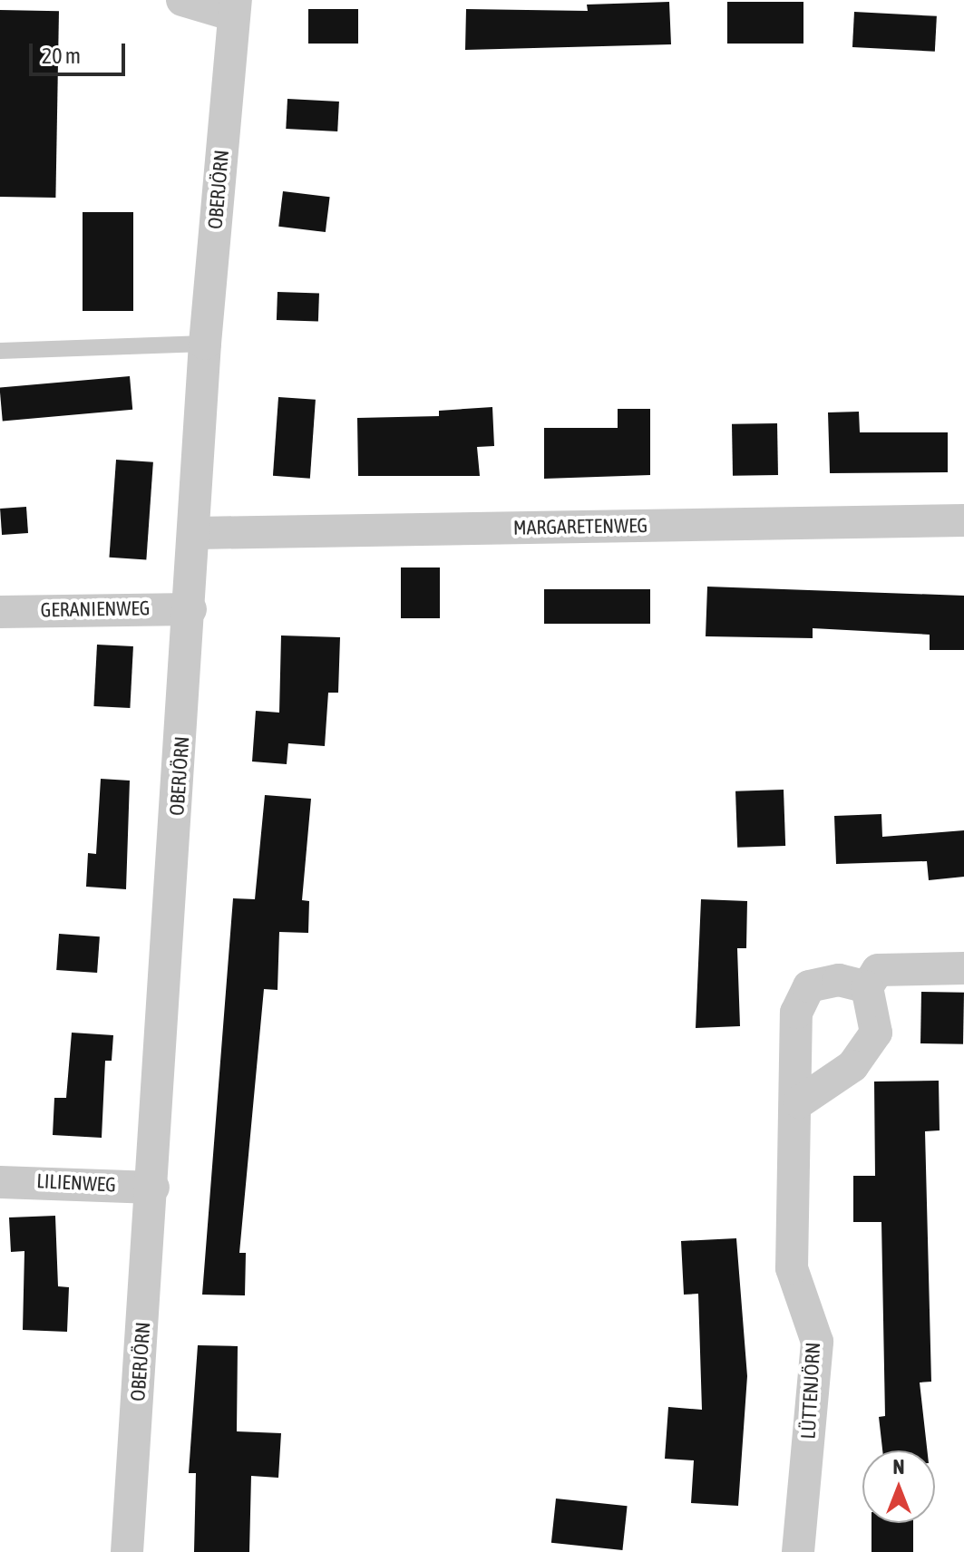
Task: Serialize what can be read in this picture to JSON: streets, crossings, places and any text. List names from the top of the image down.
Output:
{
  "streets": {
    "street": [
      "OBERJÖRN",
      "MARGARETENWEG",
      "GERANIENWEG",
      "LILIENWEG",
      "LÜTTENJÖRN"
    ]
  },
  "crossings": [
    ["OBERJÖRN", "MARGARETENWEG"],
    ["OBERJÖRN", "GERANIENWEG"],
    ["OBERJÖRN", "LILIENWEG"]
  ],
  "scale_bar": "20 m",
  "north": "top"
}
